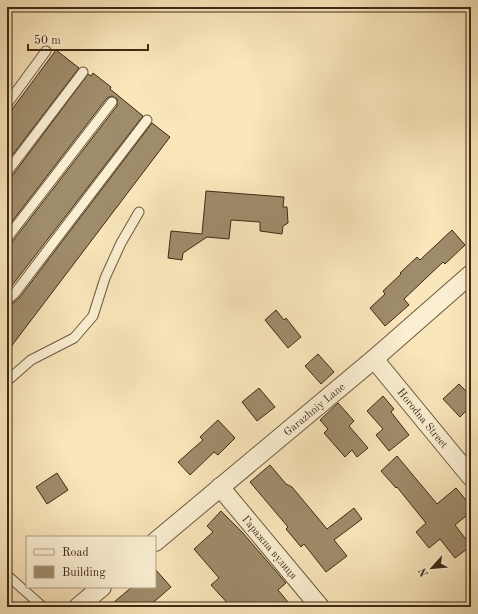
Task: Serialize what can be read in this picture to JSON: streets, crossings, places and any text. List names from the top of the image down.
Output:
{
  "streets": {
    "street": ["Garazhniy Lane", "Horodna Street", "Гаражна вулиця"]
  },
  "crossings": [
    ["Garazhniy Lane", "Horodna Street"],
    ["Garazhniy Lane", "Гаражна вулиця"]
  ],
  "legend": ["Road", "Building"],
  "scale_bar": "50 m",
  "north": "bottom left"
}
